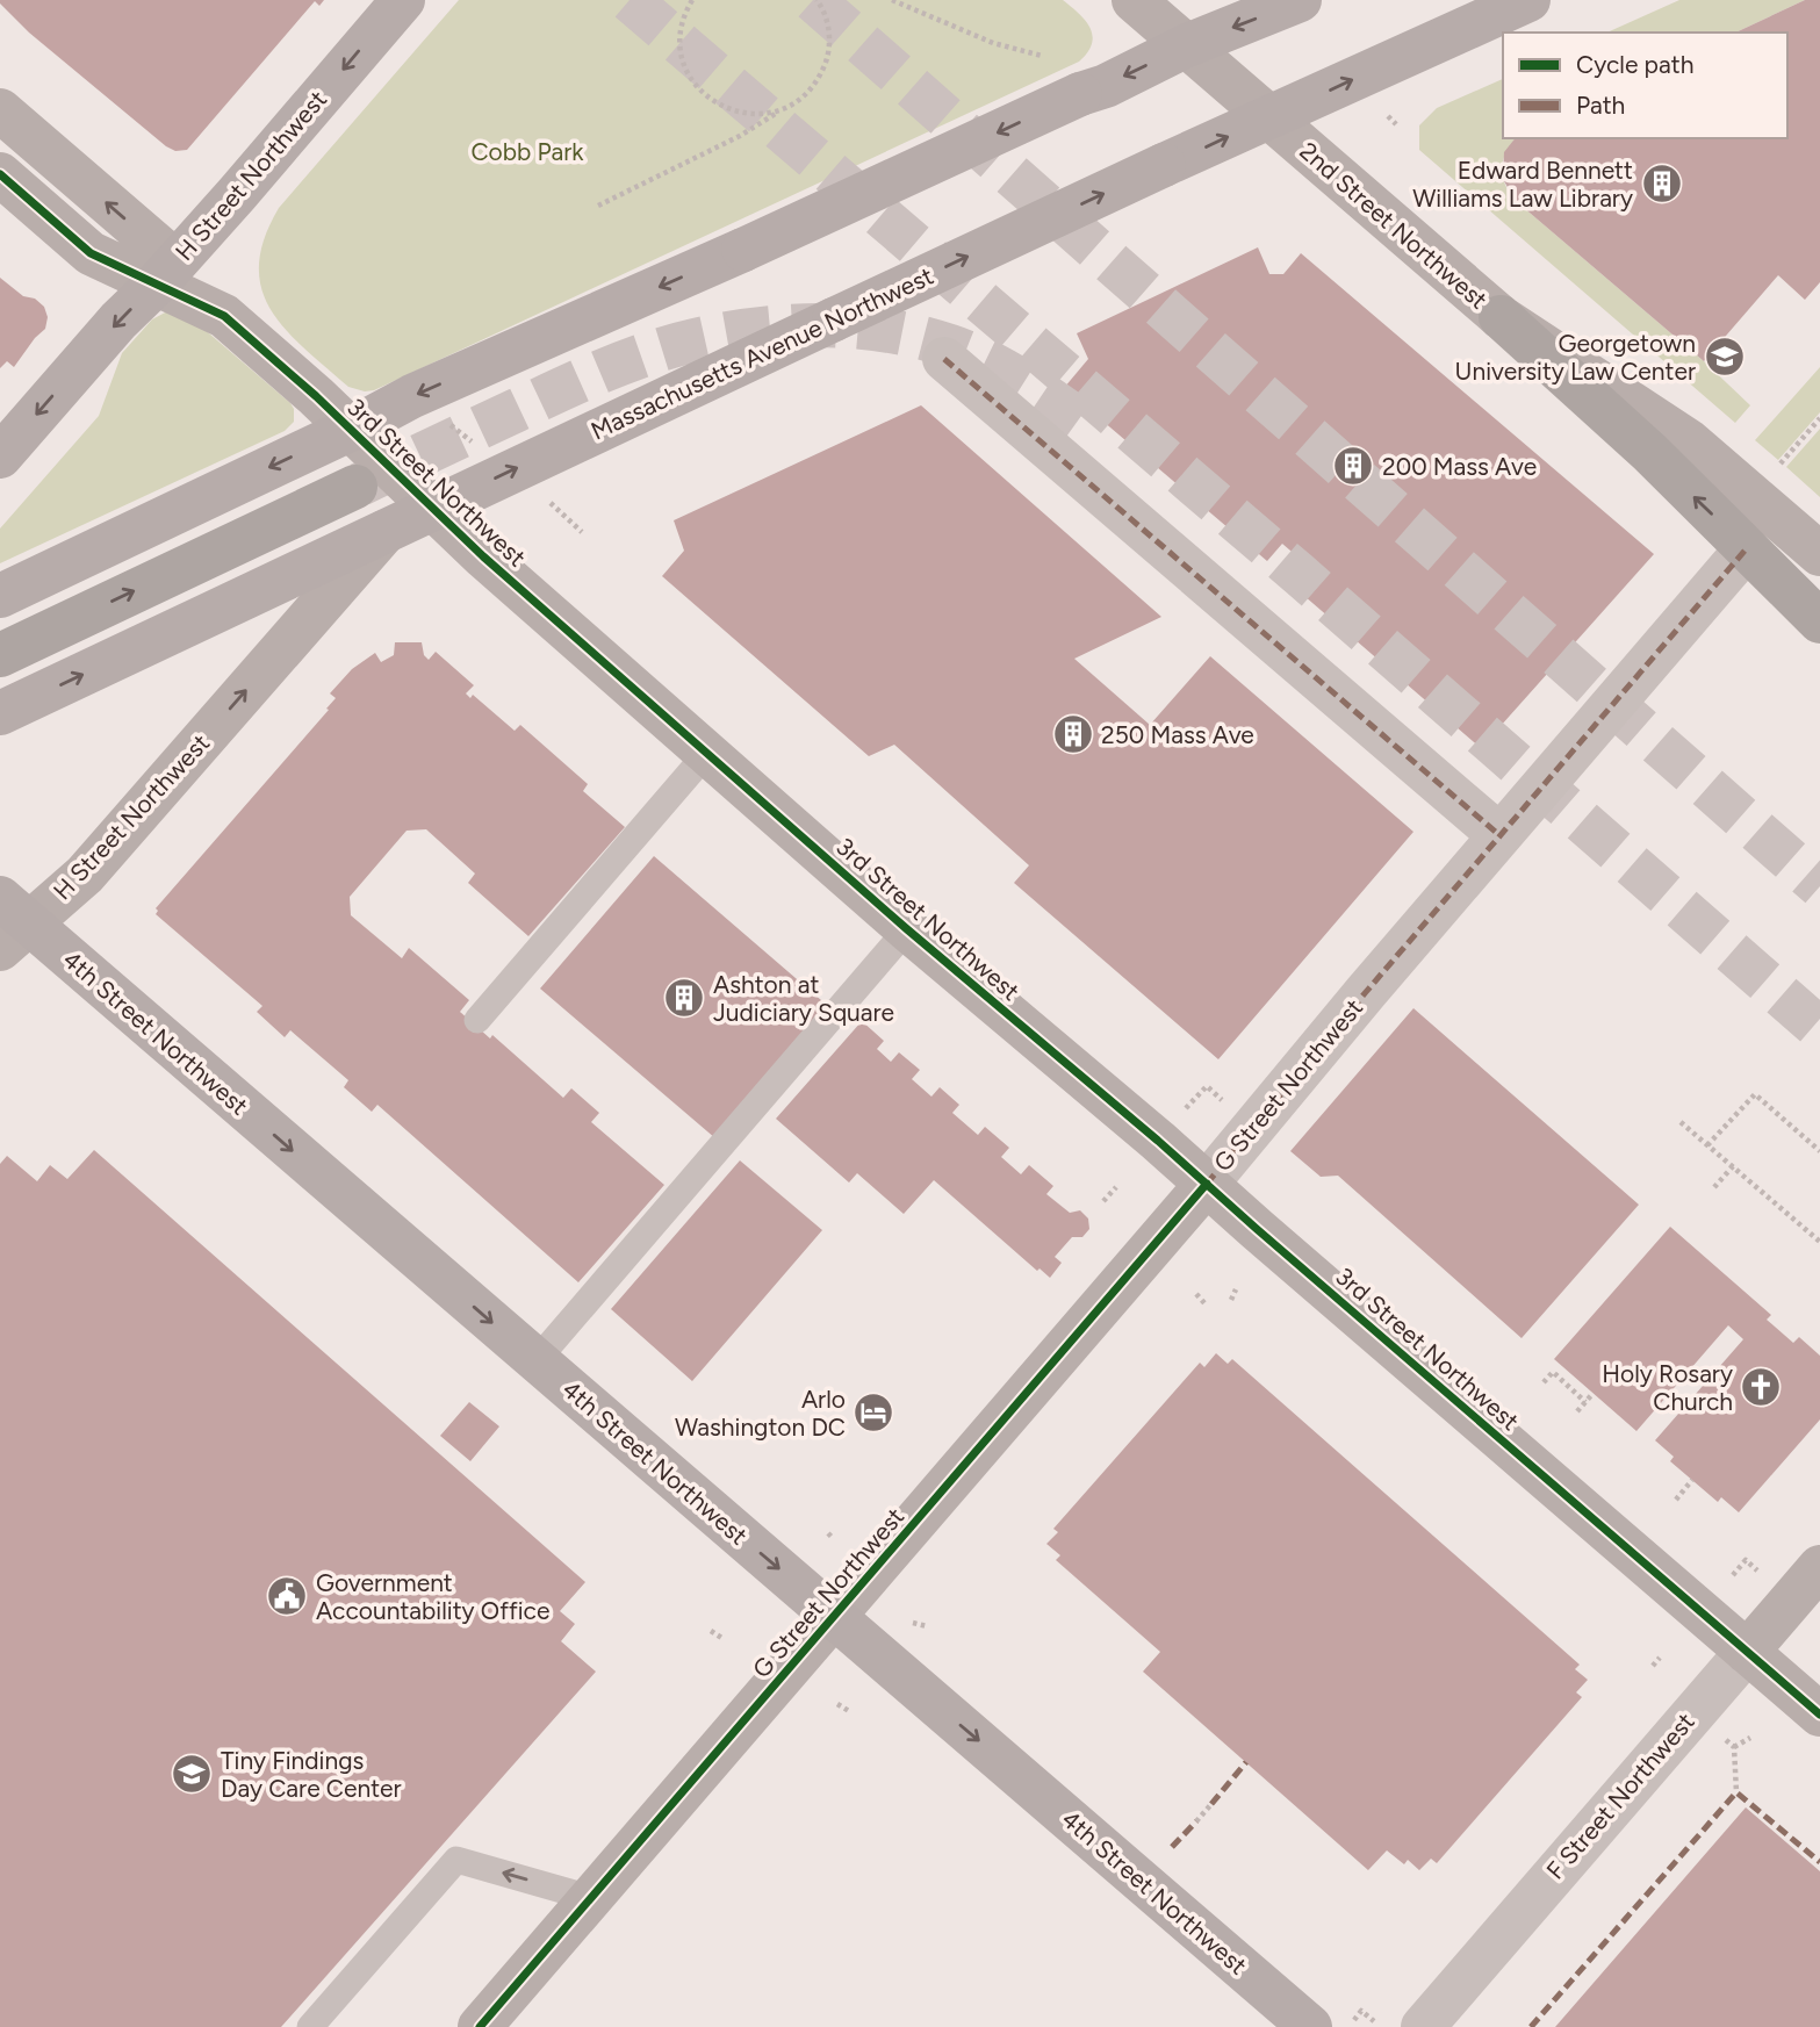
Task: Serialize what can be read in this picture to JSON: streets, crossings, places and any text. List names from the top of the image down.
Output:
{
  "streets": {
    "main road": ["H Street Northwest", "Massachusetts Avenue Northwest", "4th Street Northwest"],
    "street": [
      "2nd Street Northwest",
      "3rd Street Northwest",
      "G Street Northwest",
      "F Street Northwest"
    ]
  },
  "crossings": [
    ["H Street Northwest", "Massachusetts Avenue Northwest"],
    ["H Street Northwest", "3rd Street Northwest"],
    ["H Street Northwest", "4th Street Northwest"],
    ["2nd Street Northwest", "Massachusetts Avenue Northwest"],
    ["Massachusetts Avenue Northwest", "3rd Street Northwest"],
    ["3rd Street Northwest", "G Street Northwest"],
    ["3rd Street Northwest", "F Street Northwest"],
    ["4th Street Northwest", "G Street Northwest"]
  ],
  "one_way": ["4th Street Northwest"],
  "parks": ["Cobb Park"],
  "places": {
    "building": [
      "Edward Bennett Williams Law Library",
      "200 Mass Ave",
      "250 Mass Ave",
      "Ashton at Judiciary Square"
    ],
    "school or university": ["Georgetown University Law Center", "Tiny Findings Day Care Center"],
    "church": ["Holy Rosary Church"],
    "hotel": ["Arlo Washington DC"],
    "public building": ["Government Accountability Office"]
  },
  "legend": ["Cycle path", "Path"]
}
